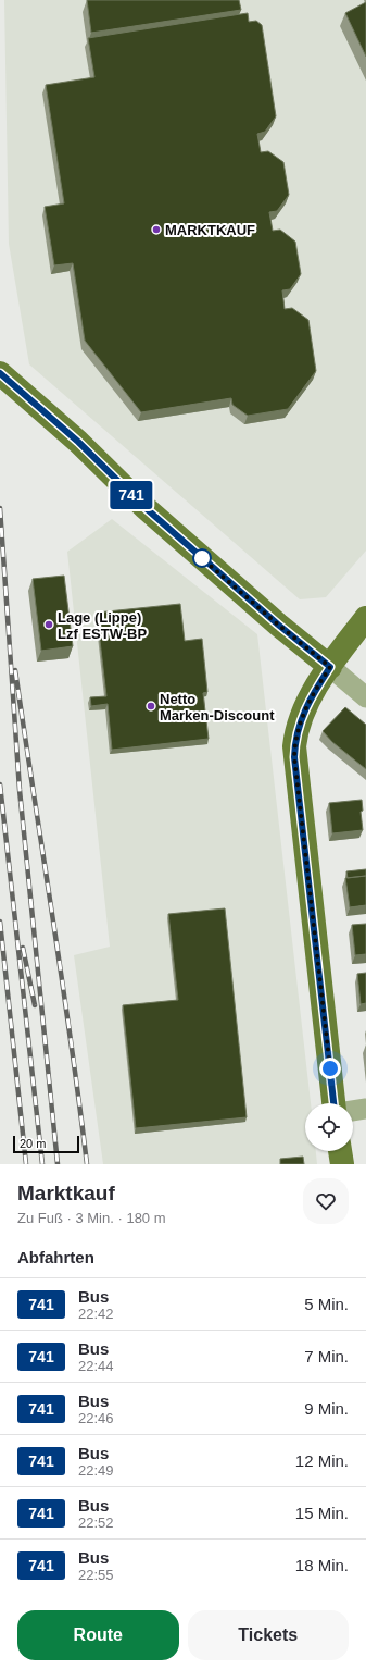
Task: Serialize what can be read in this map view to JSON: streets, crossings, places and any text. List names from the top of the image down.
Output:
{
  "places": ["MARKTKAUF", "Lage (Lippe) Lzf ESTW-BP", "Netto Marken-Discount"],
  "lines": ["bus line 741"],
  "scale_bar": "20 m",
  "page": {
    "on_map": "741",
    "scale": "20 m",
    "heading": [
      ["Marktkauf", "Zu Fuß · 3 Min. · 180 m"],
      "Abfahrten"
    ],
    "list": [
      {
        "mark": "741",
        "name": "Bus",
        "note": "22:42",
        "value": "5 Min."
      },
      {
        "mark": "741",
        "name": "Bus",
        "note": "22:44",
        "value": "7 Min."
      },
      {
        "mark": "741",
        "name": "Bus",
        "note": "22:46",
        "value": "9 Min."
      },
      {
        "mark": "741",
        "name": "Bus",
        "note": "22:49",
        "value": "12 Min."
      },
      {
        "mark": "741",
        "name": "Bus",
        "note": "22:52",
        "value": "15 Min."
      },
      {
        "mark": "741",
        "name": "Bus",
        "note": "22:55",
        "value": "18 Min."
      }
    ],
    "buttons": ["Route", "Tickets"]
  }
}
